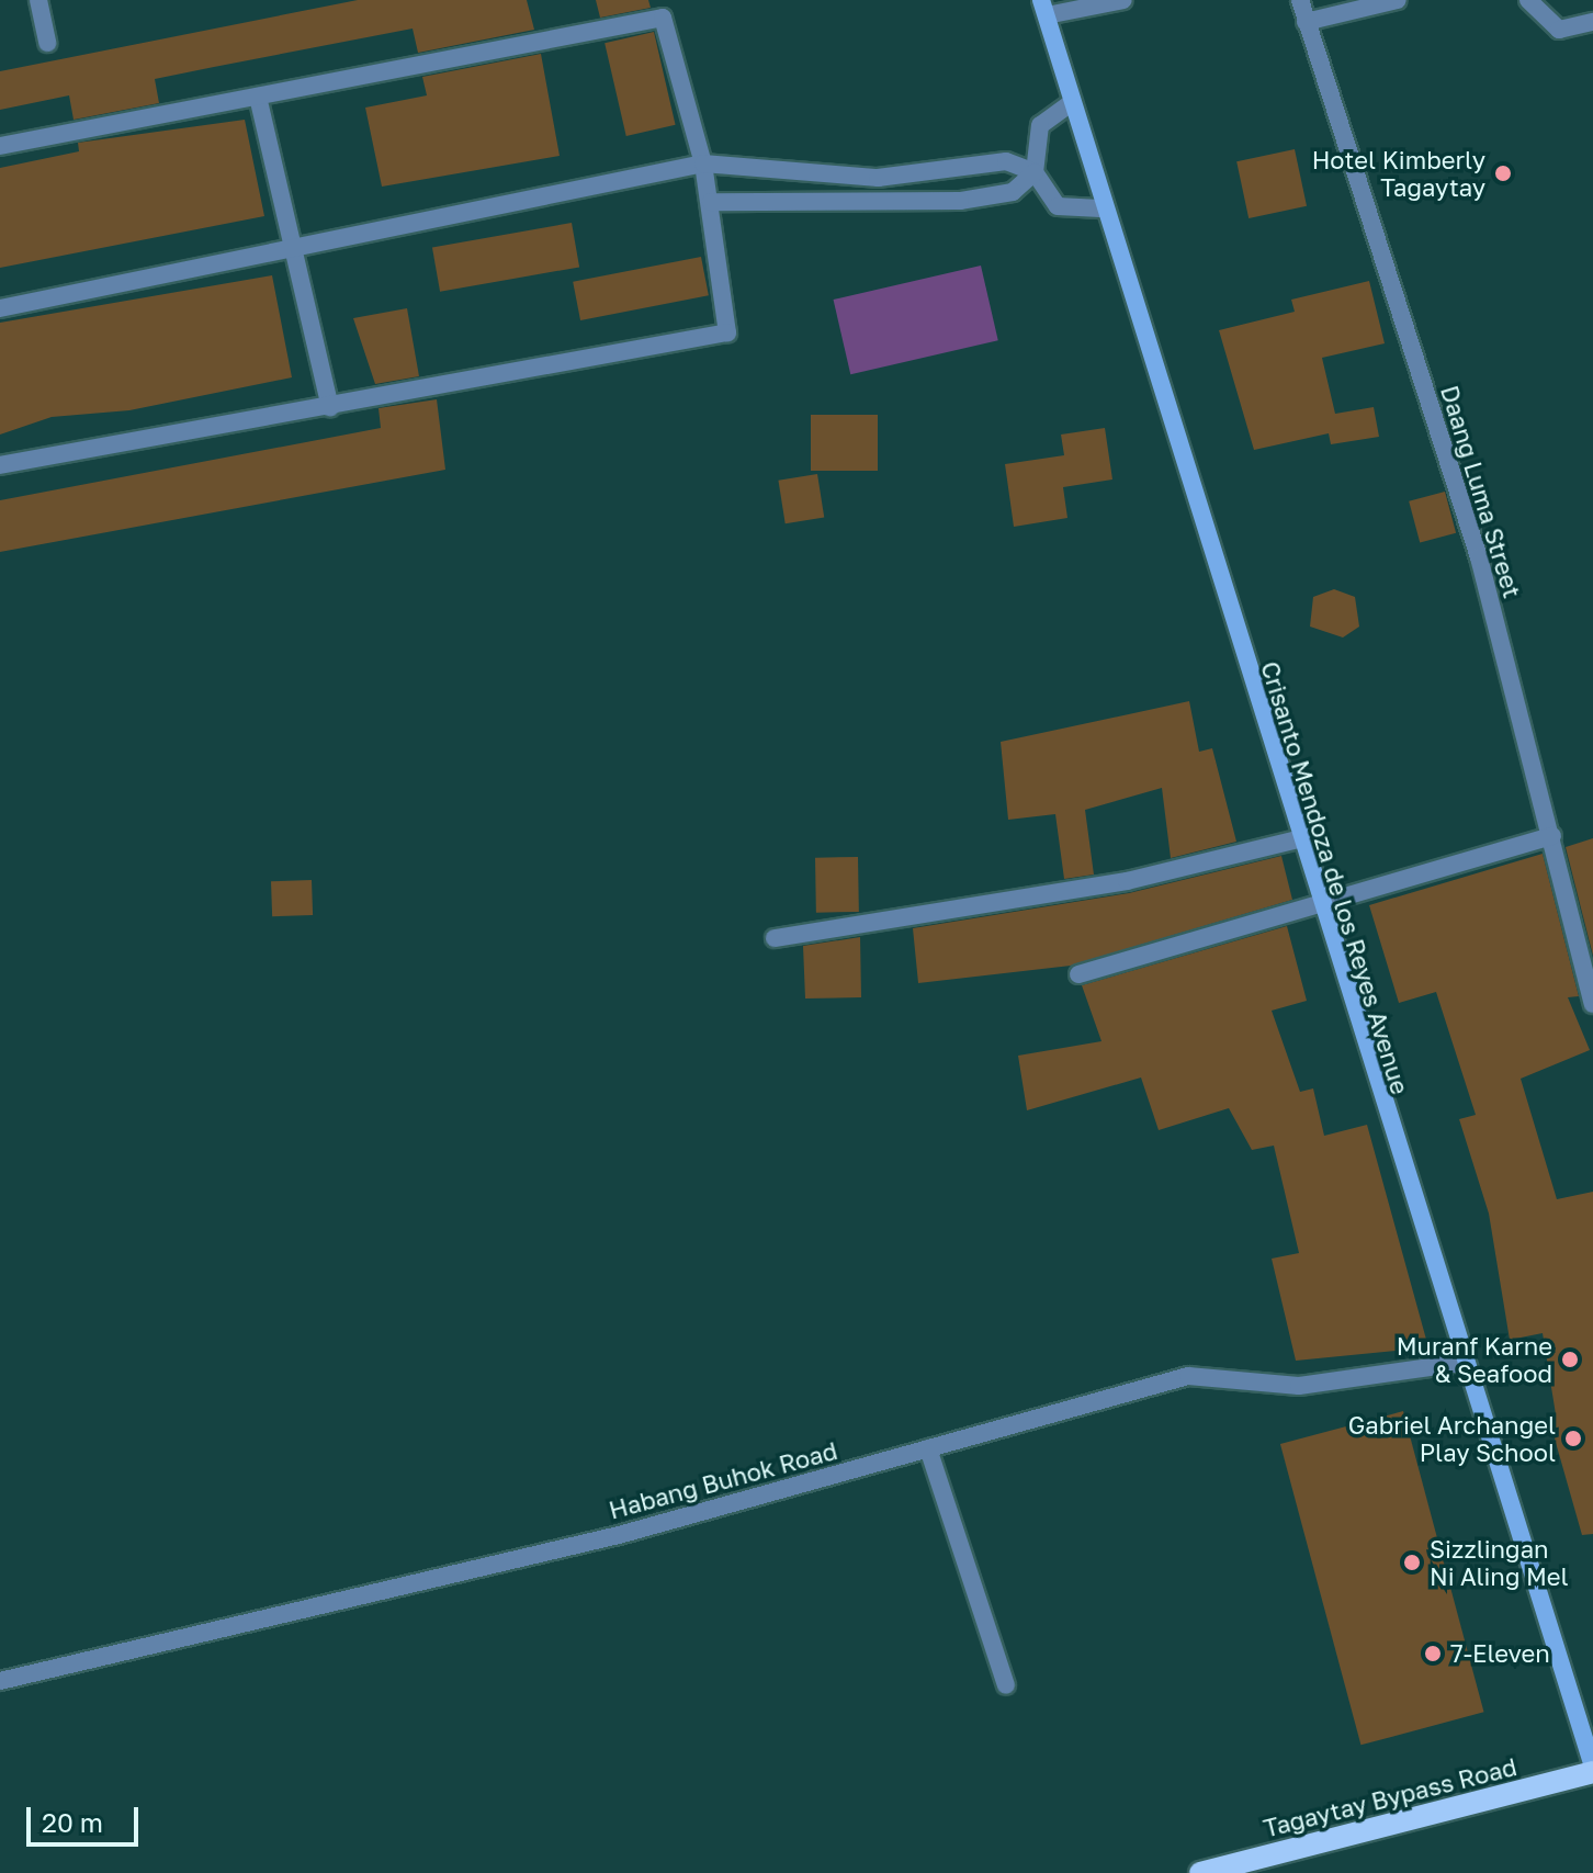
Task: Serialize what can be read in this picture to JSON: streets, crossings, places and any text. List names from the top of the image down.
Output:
{
  "streets": {
    "main road": ["Crisanto Mendoza de los Reyes Avenue", "Tagaytay Bypass Road"],
    "street": ["Daang Luma Street", "Habang Buhok Road"]
  },
  "crossings": [
    ["Crisanto Mendoza de los Reyes Avenue", "Habang Buhok Road"],
    ["Crisanto Mendoza de los Reyes Avenue", "Tagaytay Bypass Road"]
  ],
  "places": [
    "Hotel Kimberly Tagaytay",
    "Muranf Karne & Seafood",
    "Gabriel Archangel Play School",
    "Sizzlingan Ni Aling Mel",
    "7-Eleven"
  ],
  "scale_bar": "20 m"
}
